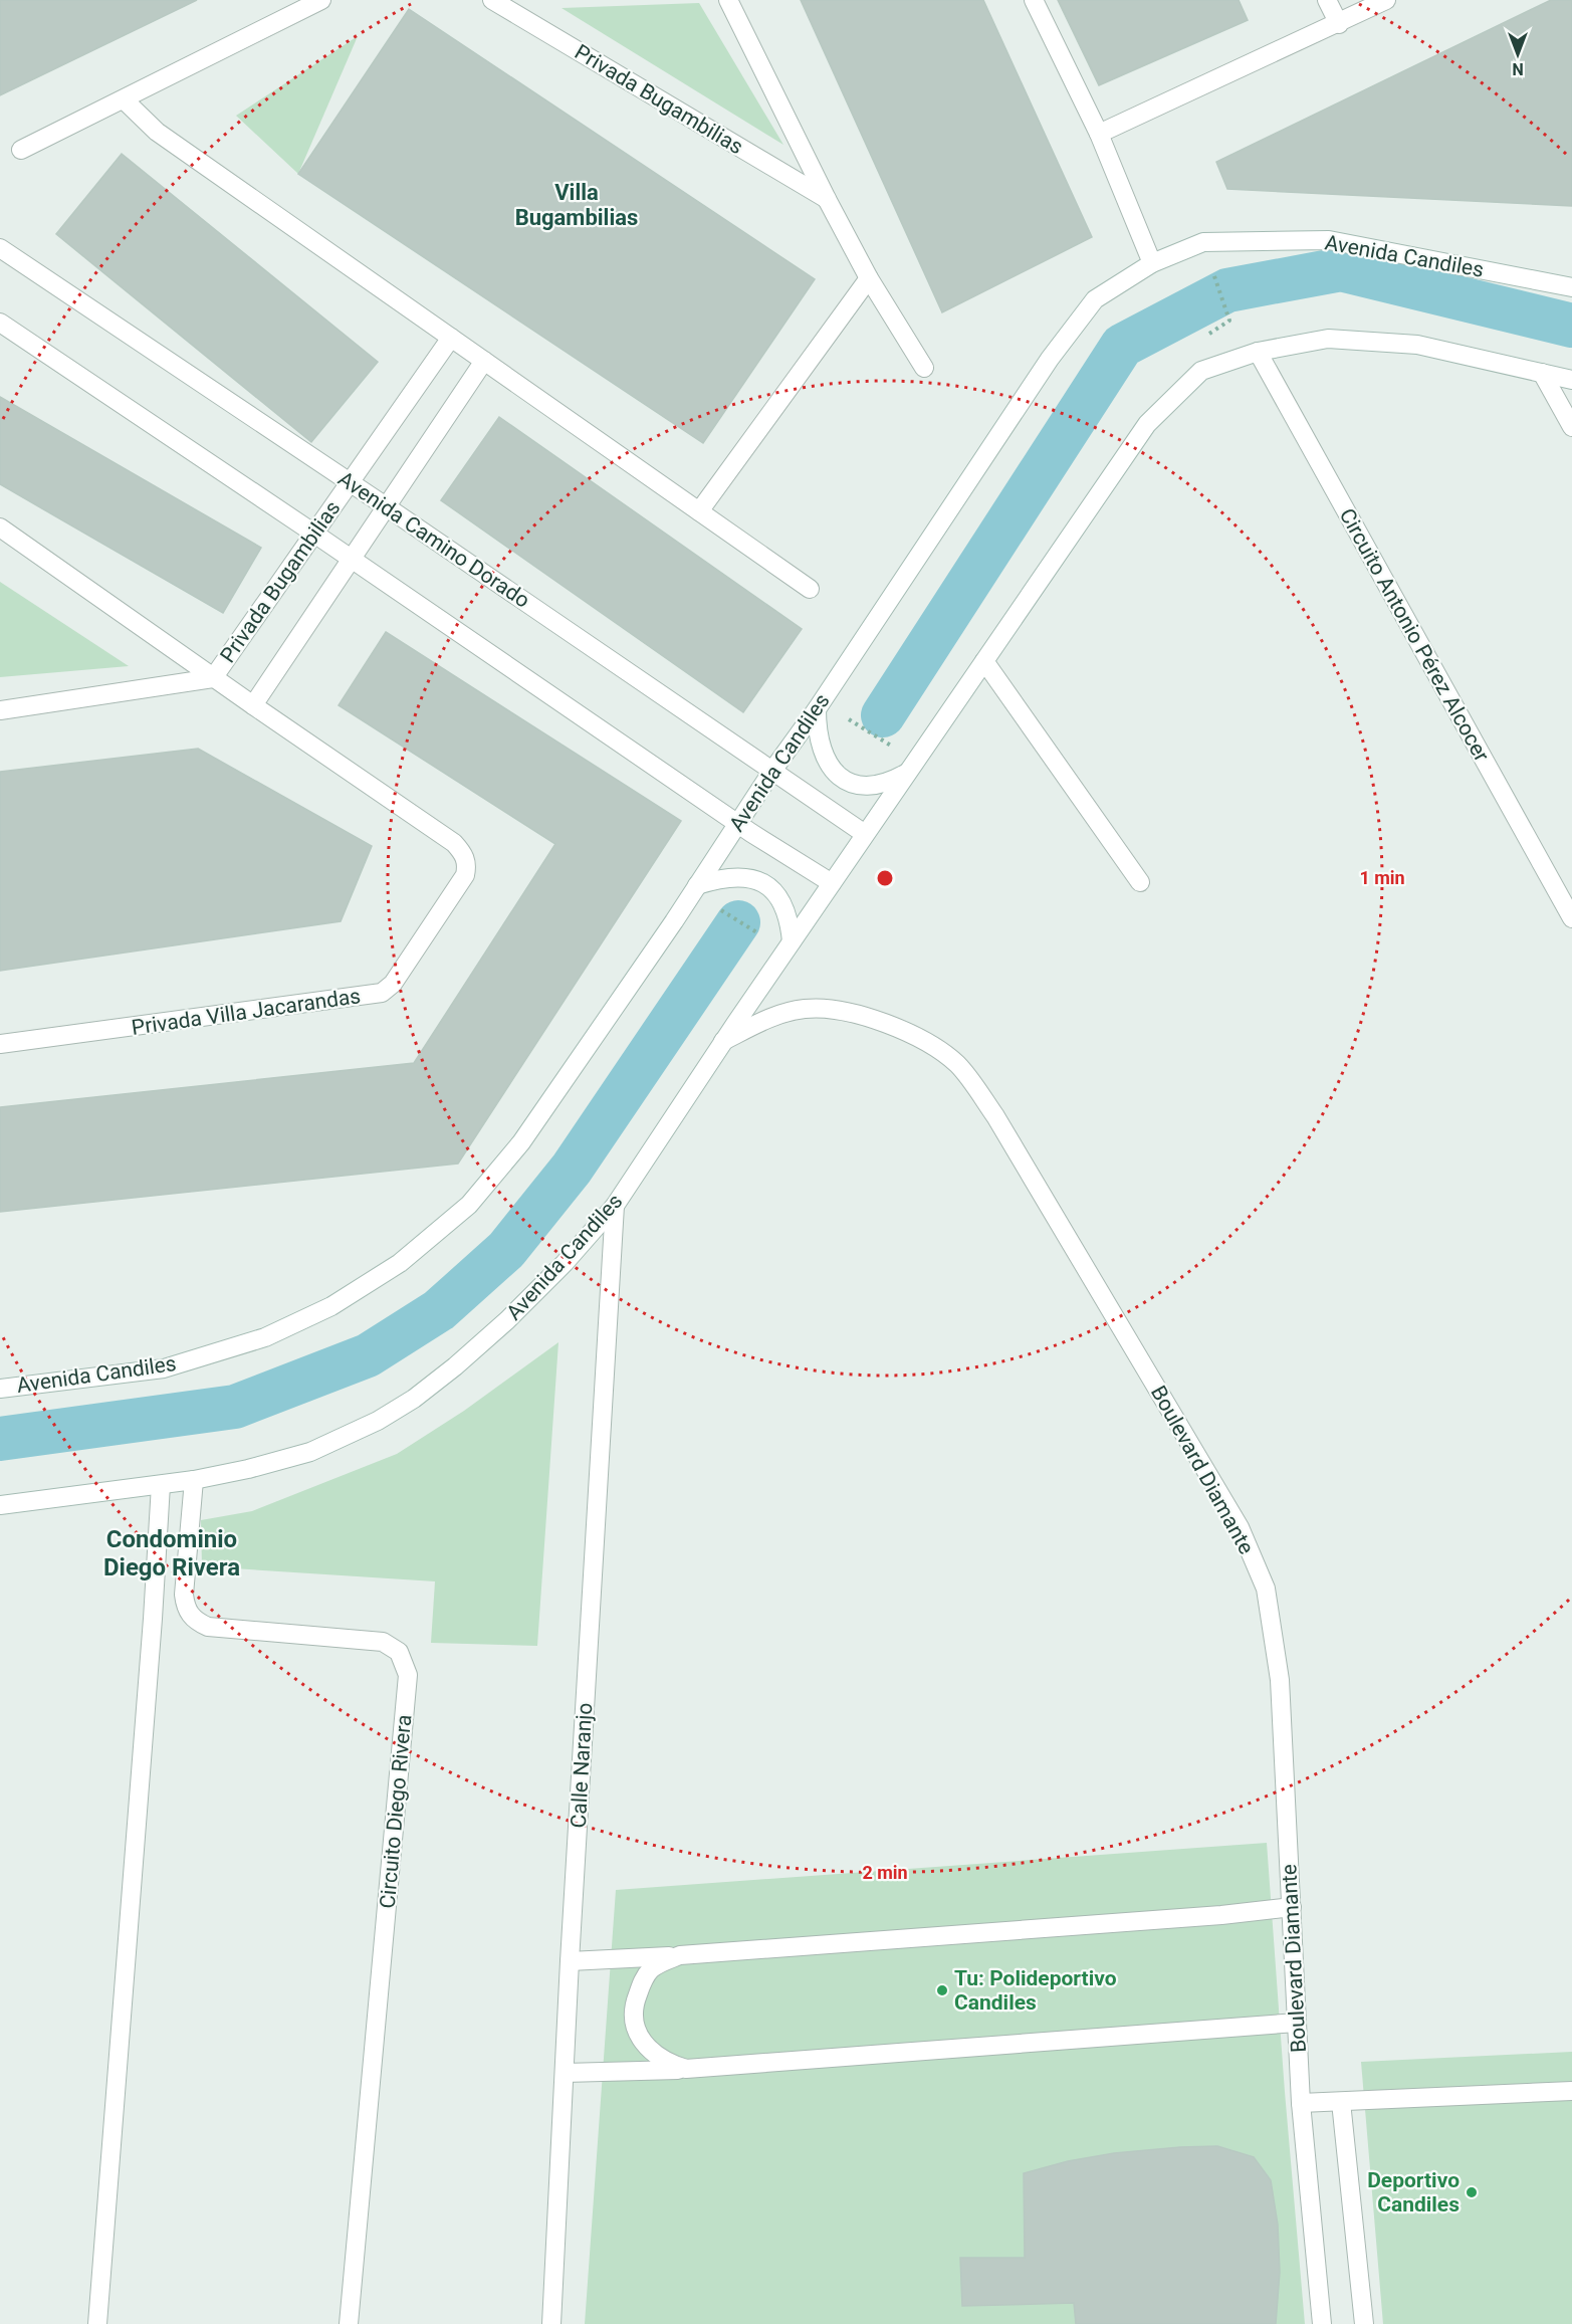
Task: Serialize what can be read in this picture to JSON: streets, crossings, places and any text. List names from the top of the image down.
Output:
{
  "streets": {
    "street": [
      "Privada Bugambilias",
      "Avenida Candiles",
      "Avenida Camino Dorado",
      "Circuito Antonio Pérez Alcocer",
      "Privada Villa Jacarandas",
      "Boulevard Diamante",
      "Calle Naranjo",
      "Circuito Diego Rivera"
    ]
  },
  "crossings": [
    ["Privada Bugambilias", "Avenida Camino Dorado"],
    ["Privada Bugambilias", "Privada Villa Jacarandas"],
    ["Avenida Candiles", "Avenida Camino Dorado"],
    ["Avenida Candiles", "Circuito Antonio Pérez Alcocer"],
    ["Avenida Candiles", "Boulevard Diamante"],
    ["Avenida Candiles", "Calle Naranjo"],
    ["Avenida Candiles", "Circuito Diego Rivera"]
  ],
  "districts": ["Villa Bugambilias", "Condominio Diego Rivera"],
  "places": ["Tu: Polideportivo Candiles", "Deportivo Candiles"],
  "north": "bottom",
  "rings": ["1 min", "2 min"]
}
